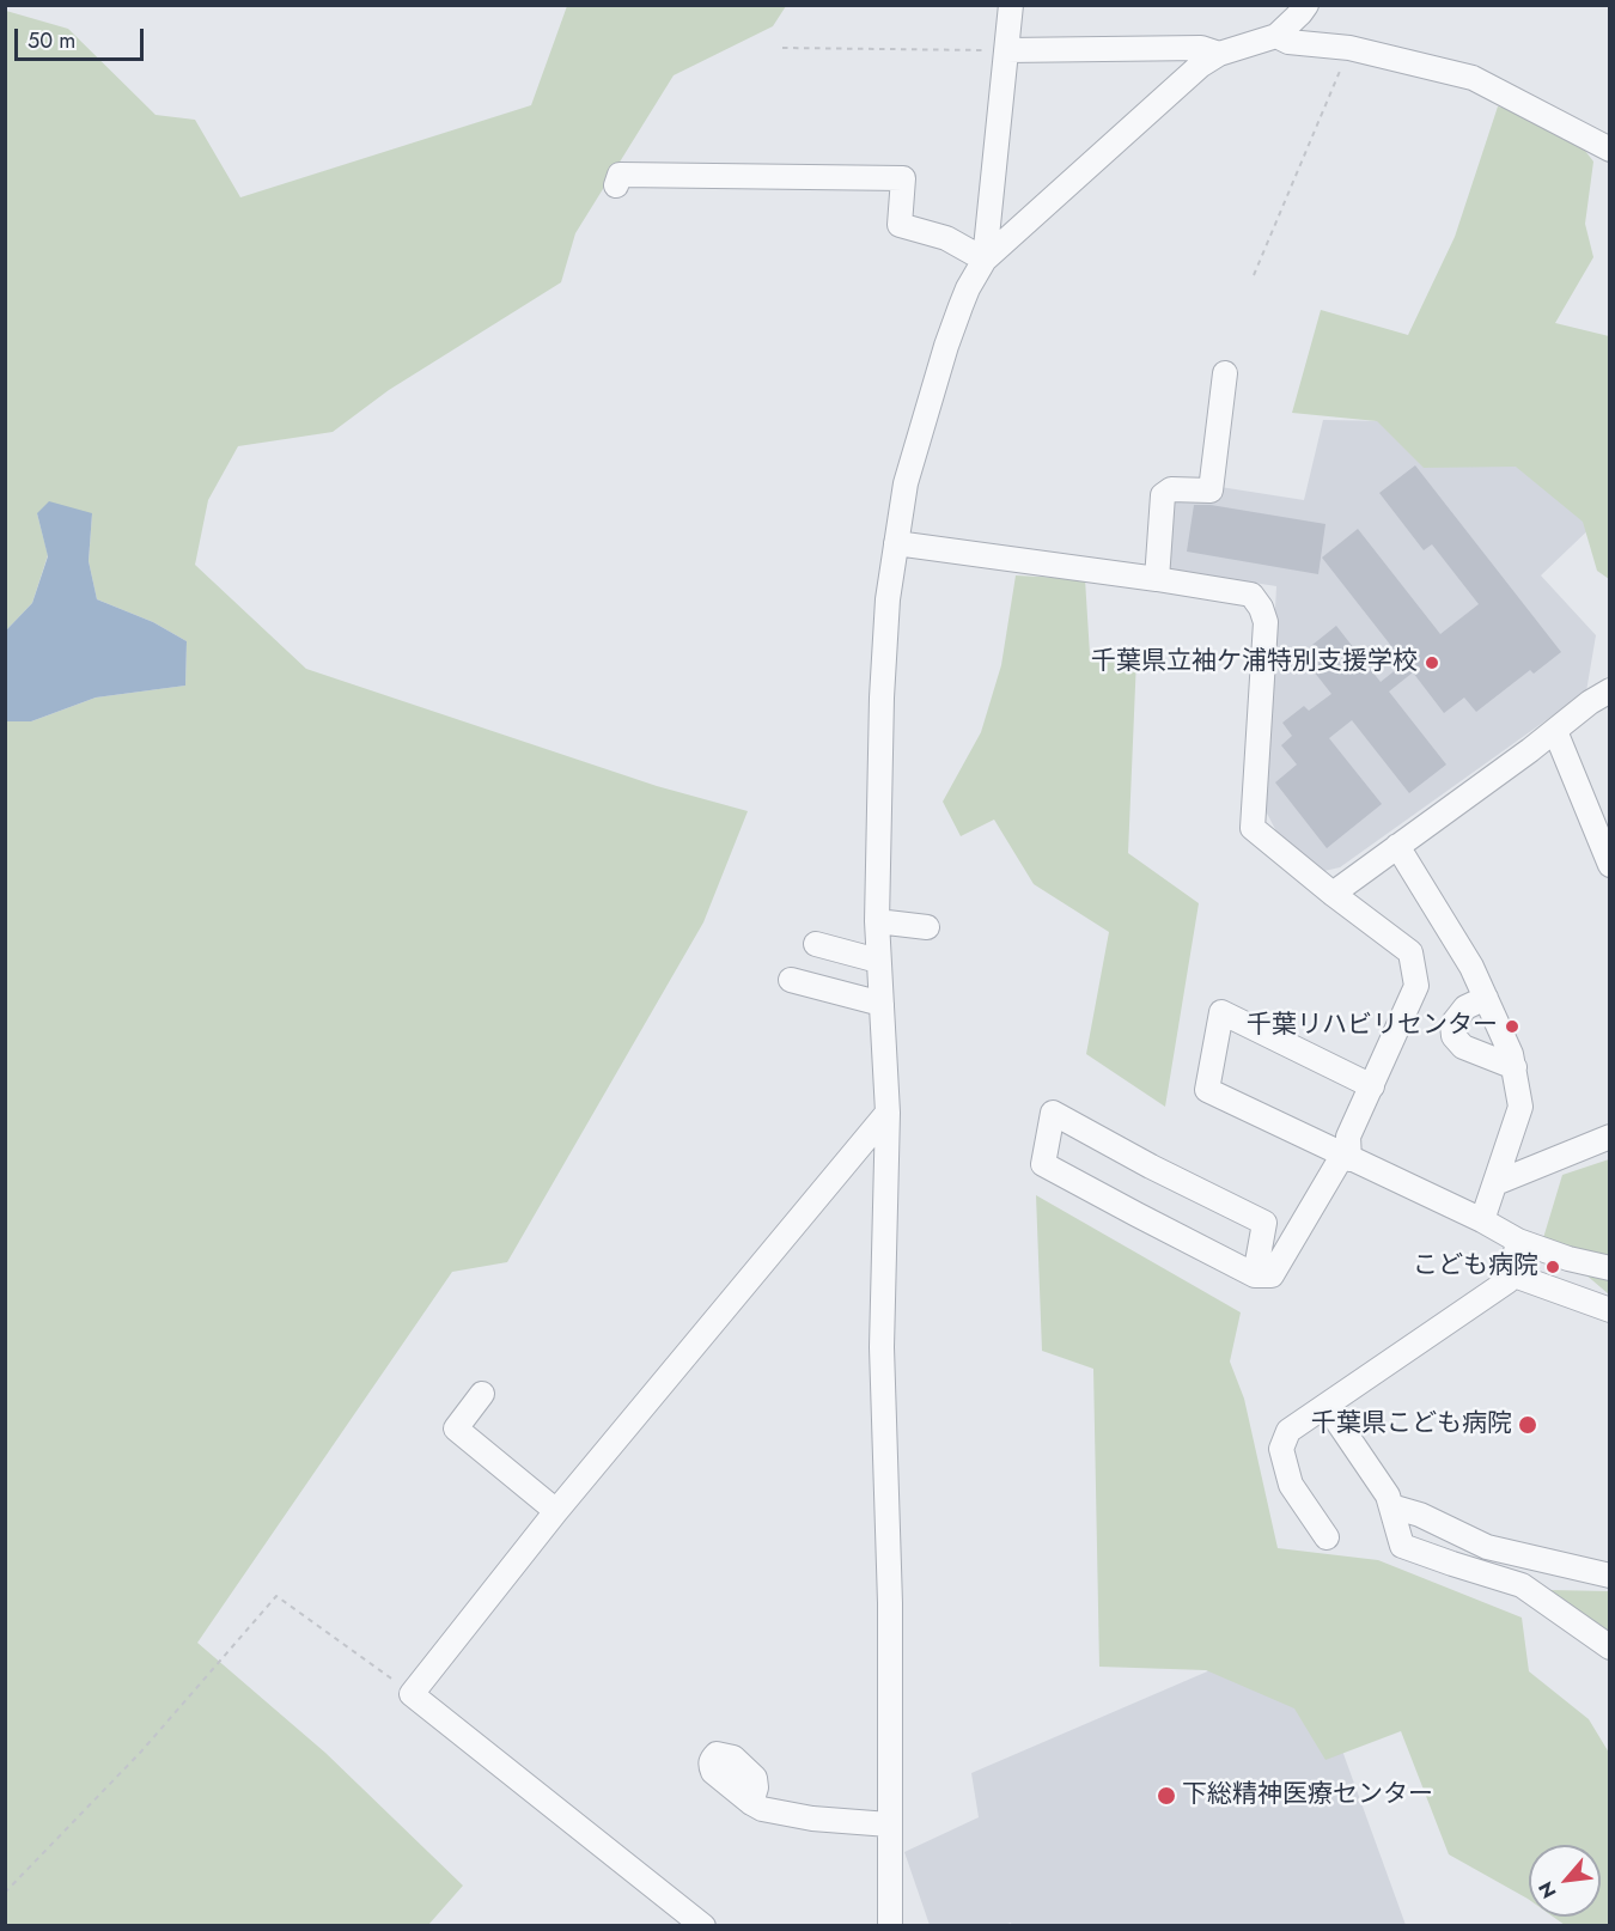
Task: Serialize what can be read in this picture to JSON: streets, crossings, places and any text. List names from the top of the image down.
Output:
{
  "places": [
    "千葉県立袖ケ浦特別支援学校",
    "千葉リハビリセンター",
    "こども病院",
    "千葉県こども病院",
    "下総精神医療センター"
  ],
  "scale_bar": "50 m",
  "north": "bottom left"
}
